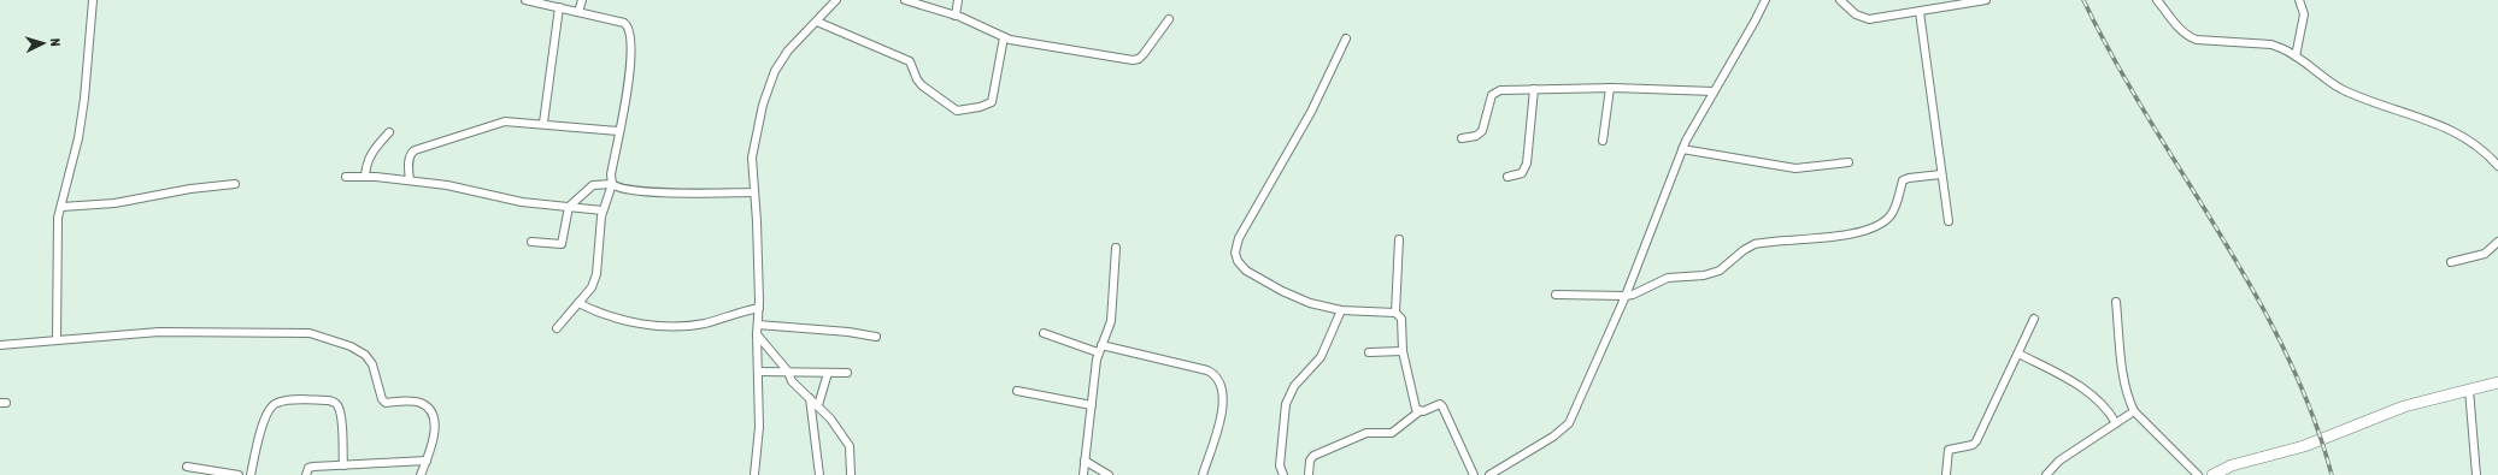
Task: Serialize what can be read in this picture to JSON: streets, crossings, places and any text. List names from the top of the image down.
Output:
{
  "north": "right"
}
